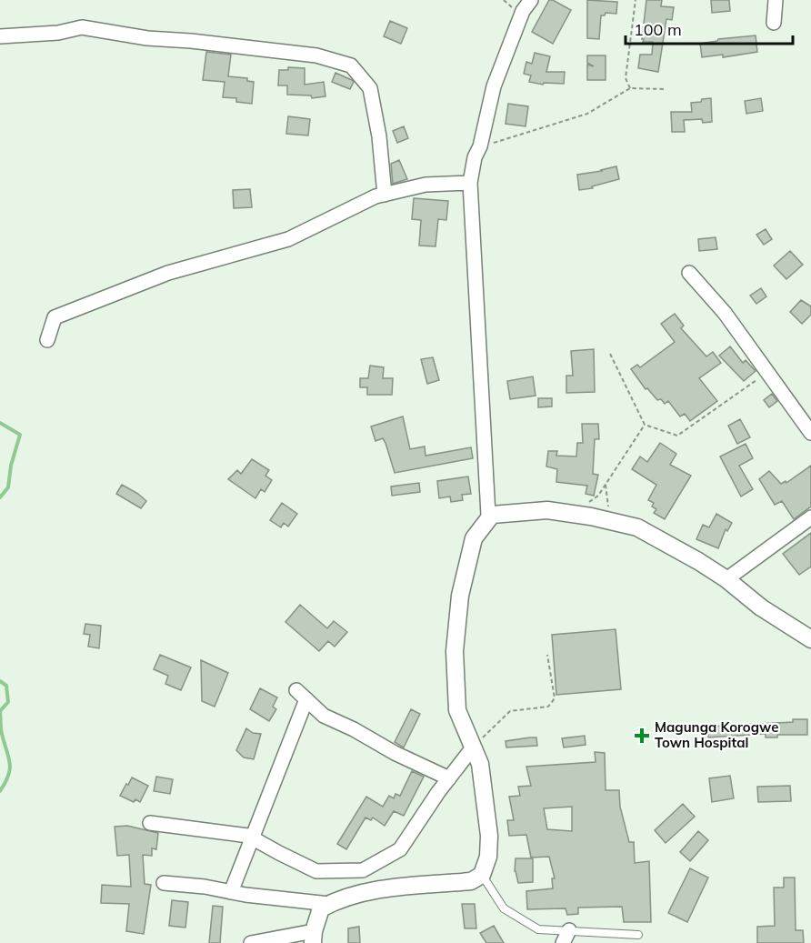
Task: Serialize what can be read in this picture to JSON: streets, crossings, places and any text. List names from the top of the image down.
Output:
{
  "places": {
    "health": ["Magunga Korogwe Town Hospital"]
  },
  "scale_bar": "100 m"
}
